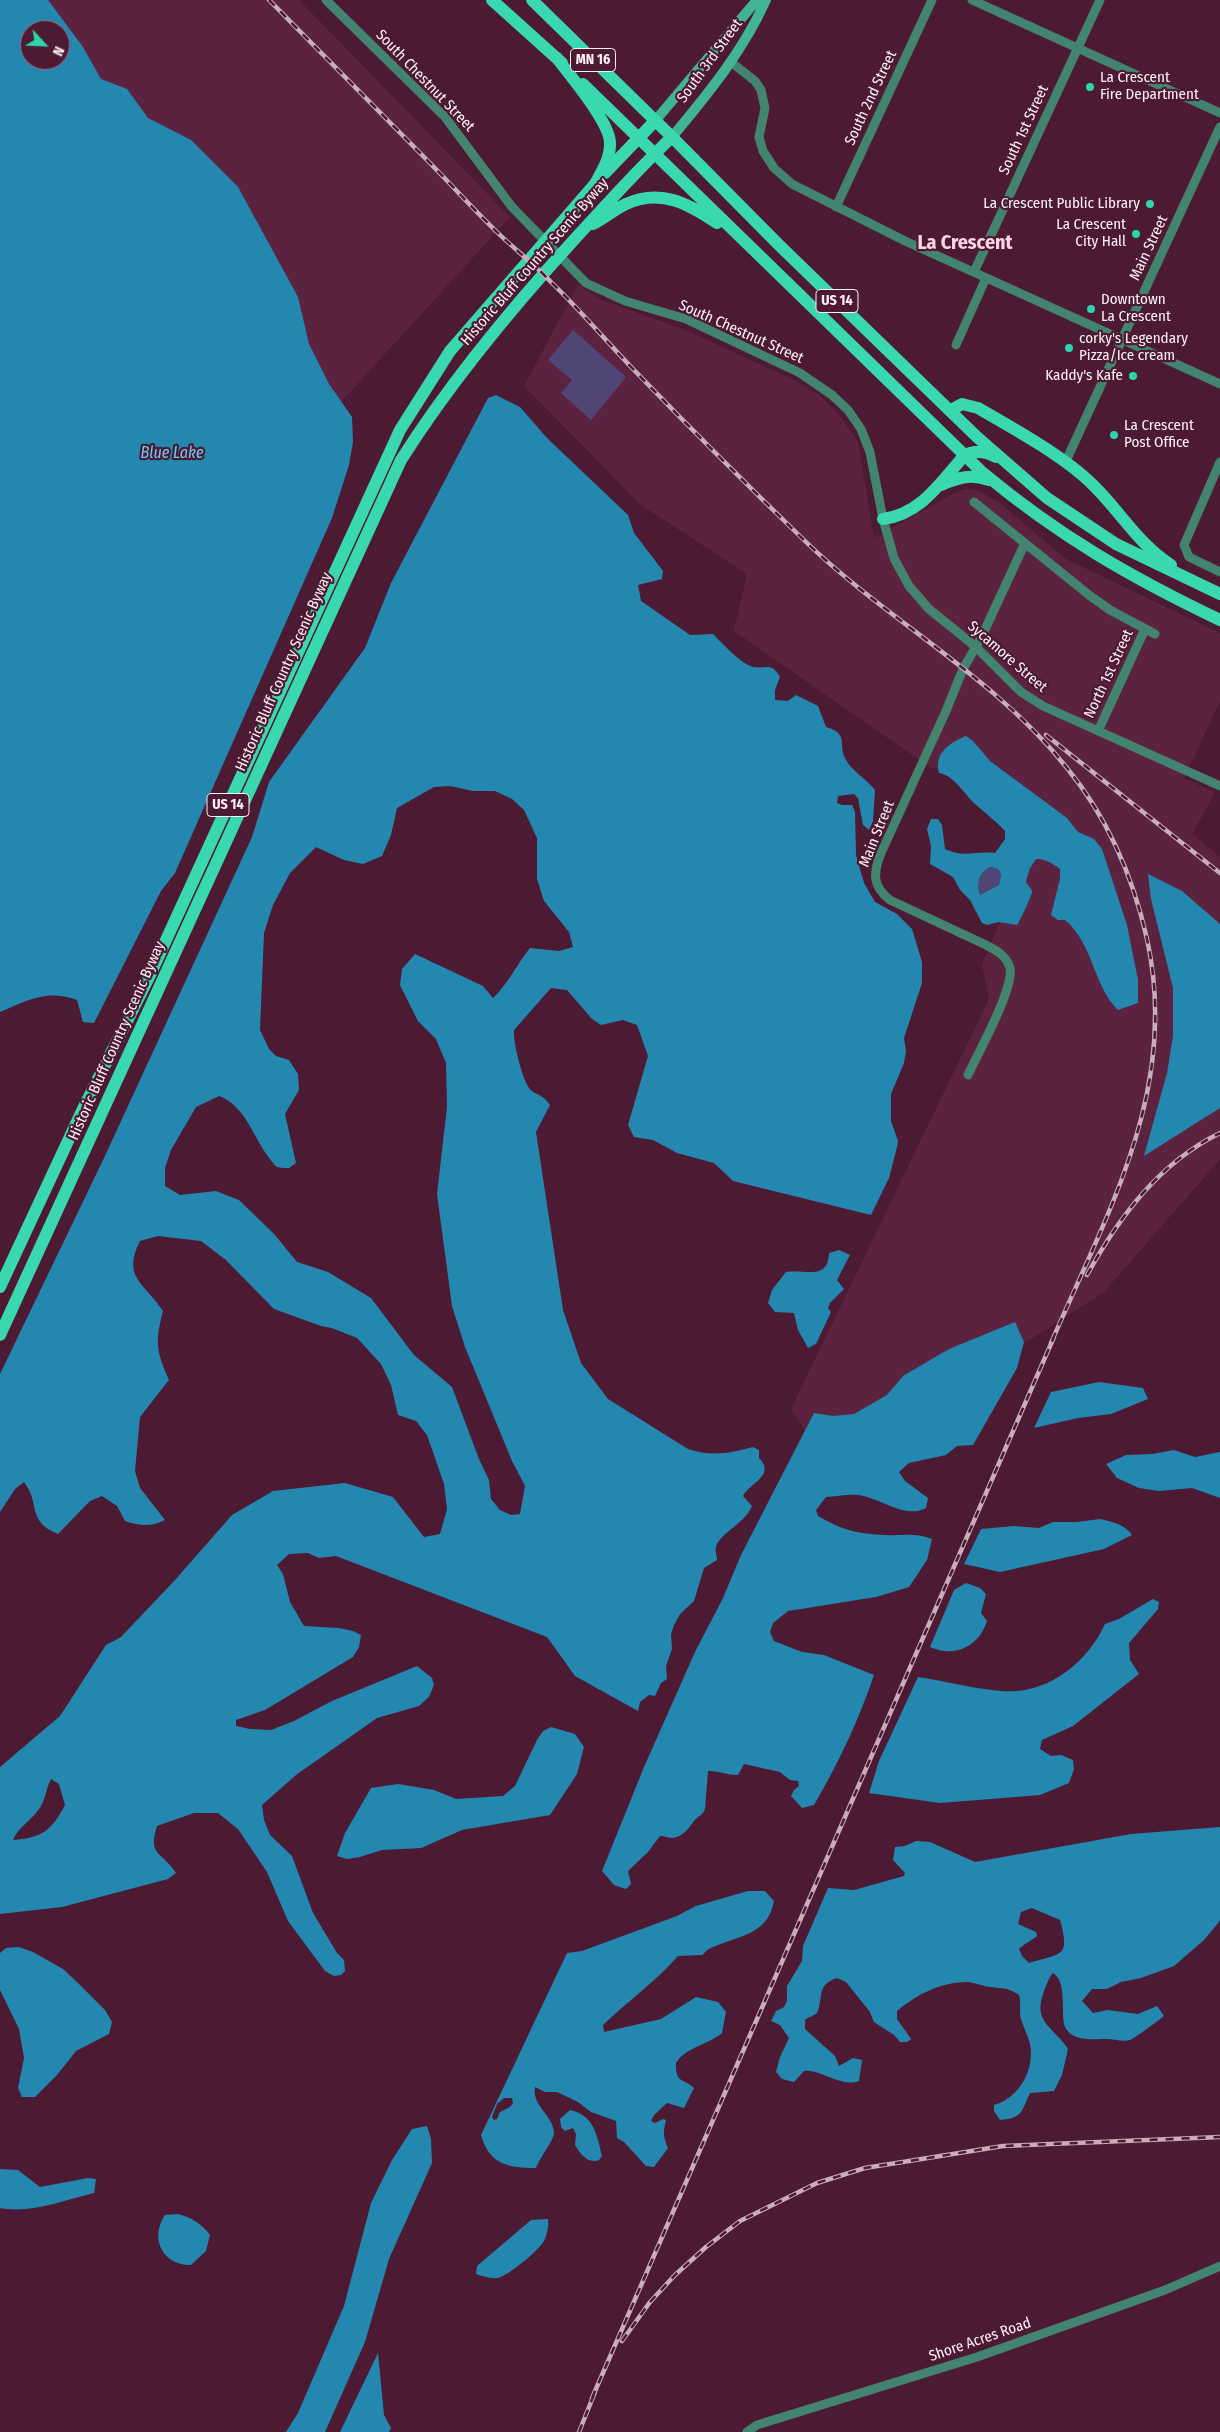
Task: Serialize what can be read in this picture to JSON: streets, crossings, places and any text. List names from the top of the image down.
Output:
{
  "streets": {
    "main road": ["MN 16", "Historic Bluff Country Scenic Byway", "US 14"],
    "street": [
      "South 3rd Street",
      "South Chestnut Street",
      "South 2nd Street",
      "South 1st Street",
      "Main Street",
      "Sycamore Street",
      "North 1st Street",
      "Shore Acres Road"
    ]
  },
  "crossings": [
    ["MN 16", "South 3rd Street"],
    ["MN 16", "Historic Bluff Country Scenic Byway"],
    ["MN 16", "US 14"],
    ["South 3rd Street", "Historic Bluff Country Scenic Byway"],
    ["South 3rd Street", "US 14"],
    ["South Chestnut Street", "Sycamore Street"],
    ["Main Street", "Sycamore Street"],
    ["Historic Bluff Country Scenic Byway", "US 14"],
    ["Sycamore Street", "North 1st Street"]
  ],
  "districts": ["La Crescent"],
  "water": ["Blue Lake"],
  "places": [
    "La Crescent Fire Department",
    "La Crescent Public Library",
    "La Crescent City Hall",
    "Downtown La Crescent",
    "corky's Legendary Pizza/Ice cream",
    "Kaddy's Kafe",
    "La Crescent Post Office"
  ],
  "north": "bottom right"
}
